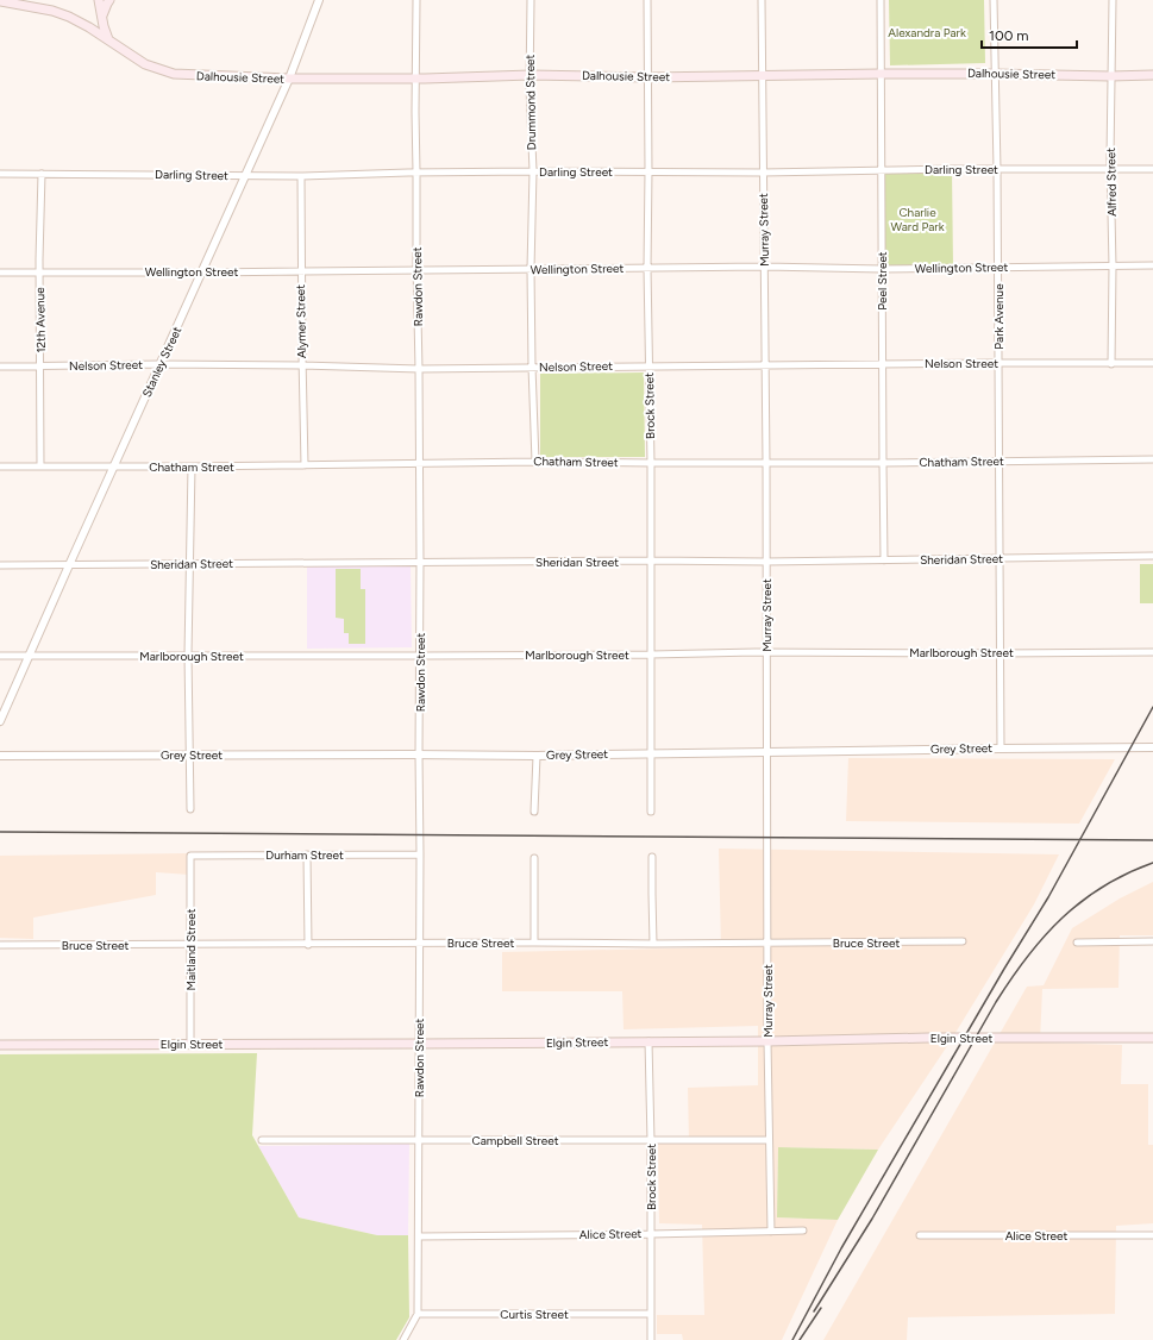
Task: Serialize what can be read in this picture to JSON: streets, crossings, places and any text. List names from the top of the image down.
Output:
{
  "streets": {
    "main road": ["Dalhousie Street", "Elgin Street"],
    "street": [
      "Drummond Street",
      "Darling Street",
      "Alfred Street",
      "Murray Street",
      "Wellington Street",
      "Peel Street",
      "Rawdon Street",
      "Park Avenue",
      "12th Avenue",
      "Alymer Street",
      "Stanley Street",
      "Nelson Street",
      "Brock Street",
      "Chatham Street",
      "Sheridan Street",
      "Marlborough Street",
      "Grey Street",
      "Durham Street",
      "Bruce Street",
      "Maitland Street",
      "Campbell Street",
      "Alice Street",
      "Curtis Street"
    ]
  },
  "crossings": [
    ["Dalhousie Street", "Drummond Street"],
    ["Dalhousie Street", "Alfred Street"],
    ["Dalhousie Street", "Murray Street"],
    ["Dalhousie Street", "Peel Street"],
    ["Dalhousie Street", "Rawdon Street"],
    ["Dalhousie Street", "Park Avenue"],
    ["Dalhousie Street", "Stanley Street"],
    ["Dalhousie Street", "Brock Street"],
    ["Drummond Street", "Darling Street"],
    ["Drummond Street", "Wellington Street"],
    ["Drummond Street", "Nelson Street"],
    ["Drummond Street", "Chatham Street"],
    ["Darling Street", "Alfred Street"],
    ["Darling Street", "Murray Street"],
    ["Darling Street", "Peel Street"],
    ["Darling Street", "Rawdon Street"],
    ["Darling Street", "Park Avenue"],
    ["Darling Street", "12th Avenue"],
    ["Darling Street", "Alymer Street"],
    ["Darling Street", "Stanley Street"],
    ["Darling Street", "Brock Street"],
    ["Alfred Street", "Wellington Street"],
    ["Alfred Street", "Nelson Street"],
    ["Murray Street", "Wellington Street"],
    ["Murray Street", "Nelson Street"],
    ["Murray Street", "Chatham Street"],
    ["Murray Street", "Sheridan Street"],
    ["Murray Street", "Marlborough Street"],
    ["Murray Street", "Grey Street"],
    ["Murray Street", "Bruce Street"],
    ["Murray Street", "Elgin Street"],
    ["Murray Street", "Campbell Street"],
    ["Murray Street", "Alice Street"],
    ["Wellington Street", "Peel Street"],
    ["Wellington Street", "Rawdon Street"],
    ["Wellington Street", "Park Avenue"],
    ["Wellington Street", "12th Avenue"],
    ["Wellington Street", "Alymer Street"],
    ["Wellington Street", "Stanley Street"],
    ["Wellington Street", "Brock Street"],
    ["Peel Street", "Nelson Street"],
    ["Peel Street", "Chatham Street"],
    ["Peel Street", "Sheridan Street"],
    ["Rawdon Street", "Nelson Street"],
    ["Rawdon Street", "Chatham Street"],
    ["Rawdon Street", "Sheridan Street"],
    ["Rawdon Street", "Marlborough Street"],
    ["Rawdon Street", "Grey Street"],
    ["Rawdon Street", "Durham Street"],
    ["Rawdon Street", "Bruce Street"],
    ["Rawdon Street", "Elgin Street"],
    ["Rawdon Street", "Campbell Street"],
    ["Rawdon Street", "Alice Street"],
    ["Rawdon Street", "Curtis Street"],
    ["Park Avenue", "Nelson Street"],
    ["Park Avenue", "Chatham Street"],
    ["Park Avenue", "Sheridan Street"],
    ["Park Avenue", "Marlborough Street"],
    ["Park Avenue", "Grey Street"],
    ["12th Avenue", "Nelson Street"],
    ["12th Avenue", "Chatham Street"],
    ["Alymer Street", "Nelson Street"],
    ["Alymer Street", "Chatham Street"],
    ["Stanley Street", "Nelson Street"],
    ["Stanley Street", "Chatham Street"],
    ["Stanley Street", "Sheridan Street"],
    ["Stanley Street", "Marlborough Street"],
    ["Nelson Street", "Brock Street"],
    ["Brock Street", "Chatham Street"],
    ["Brock Street", "Sheridan Street"],
    ["Brock Street", "Marlborough Street"],
    ["Brock Street", "Grey Street"],
    ["Brock Street", "Elgin Street"],
    ["Brock Street", "Campbell Street"],
    ["Brock Street", "Alice Street"],
    ["Brock Street", "Curtis Street"],
    ["Durham Street", "Maitland Street"],
    ["Bruce Street", "Maitland Street"],
    ["Maitland Street", "Elgin Street"]
  ],
  "parks": ["Alexandra Park", "Charlie Ward Park"],
  "scale_bar": "100 m"
}
